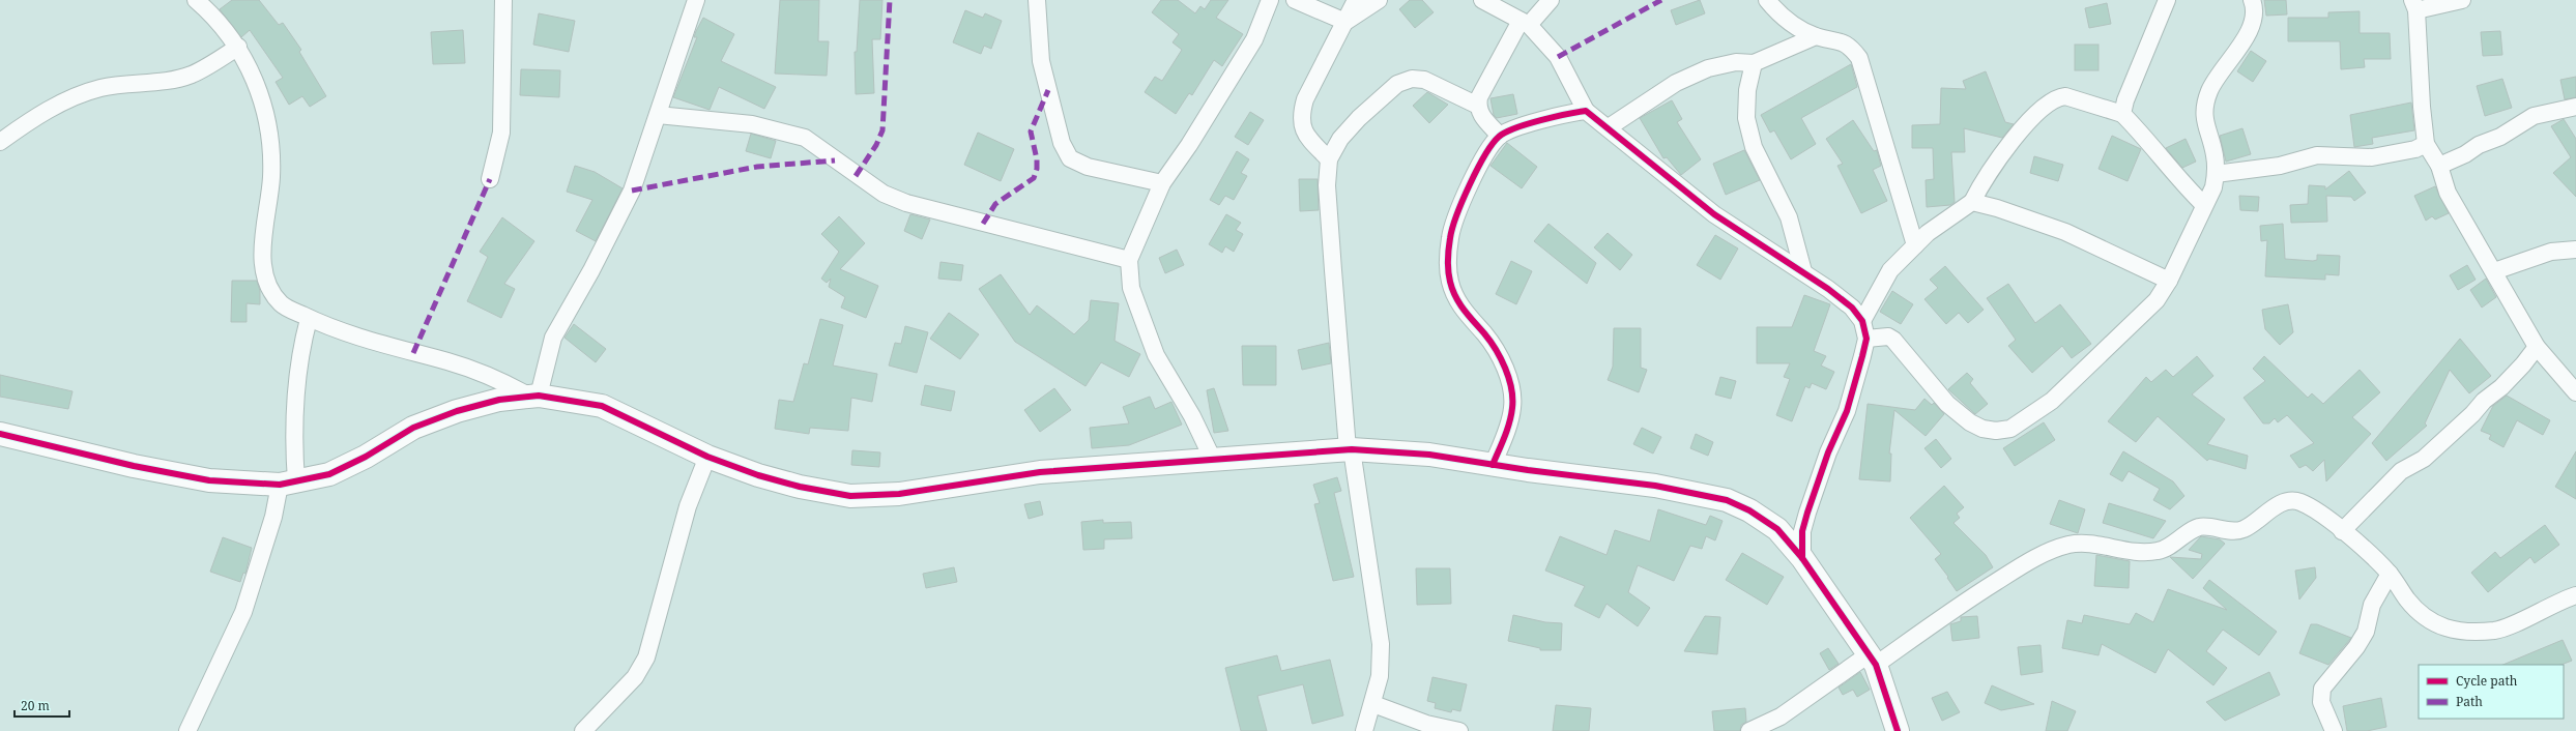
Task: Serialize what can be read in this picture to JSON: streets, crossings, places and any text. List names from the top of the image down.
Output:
{
  "legend": ["Cycle path", "Path"],
  "scale_bar": "20 m"
}
